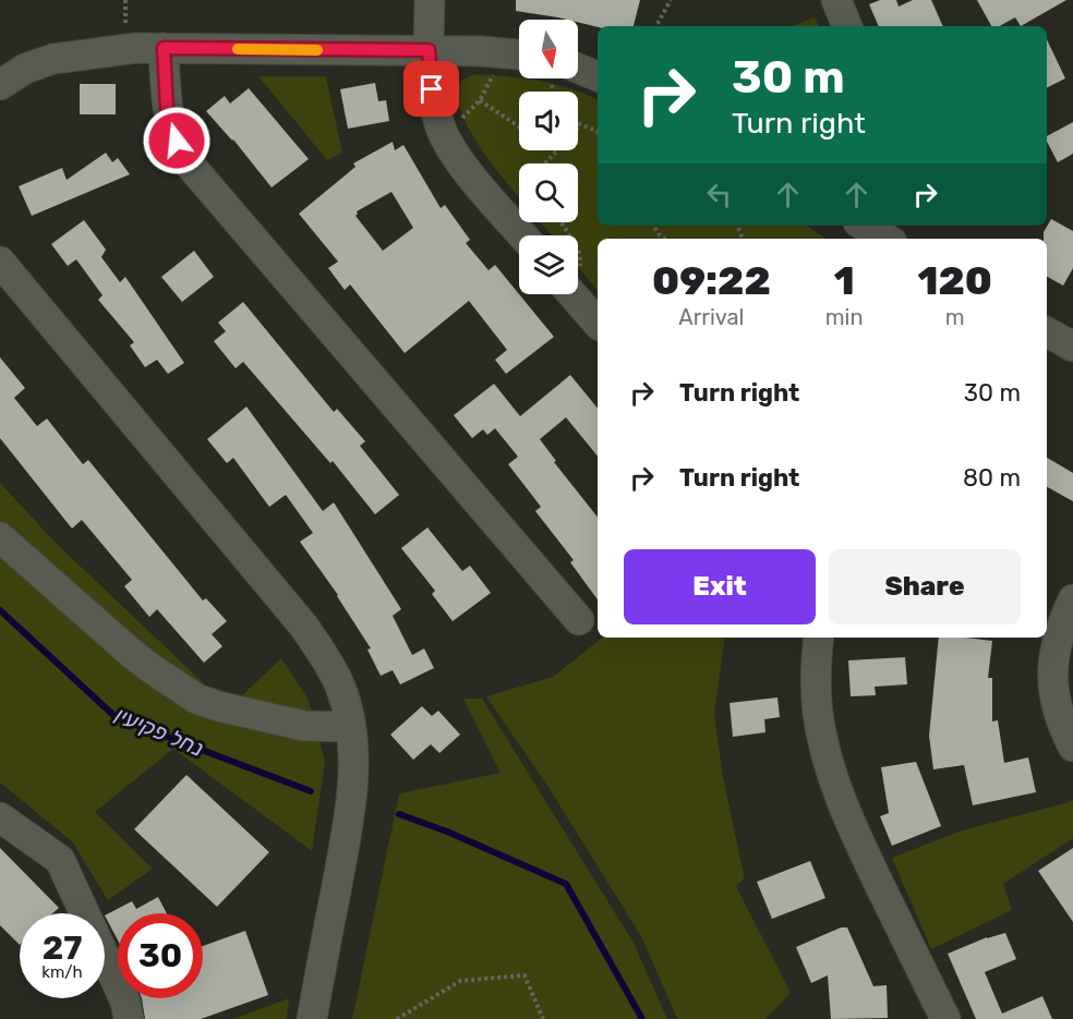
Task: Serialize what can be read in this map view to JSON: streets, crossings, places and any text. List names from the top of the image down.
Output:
{
  "water": ["נחל פקיעין"],
  "north": "bottom",
  "page": {
    "turn": ["30 m", "Turn right"],
    "eta": [
      "09:22",
      "Arrival",
      "1",
      "min",
      "120",
      "m"
    ],
    "list": [
      {
        "name": "Turn right",
        "value": "30 m"
      },
      {
        "name": "Turn right",
        "value": "80 m"
      }
    ],
    "buttons": ["Exit", "Share"],
    "speed": "27 km/h",
    "limit": "30"
  }
}
